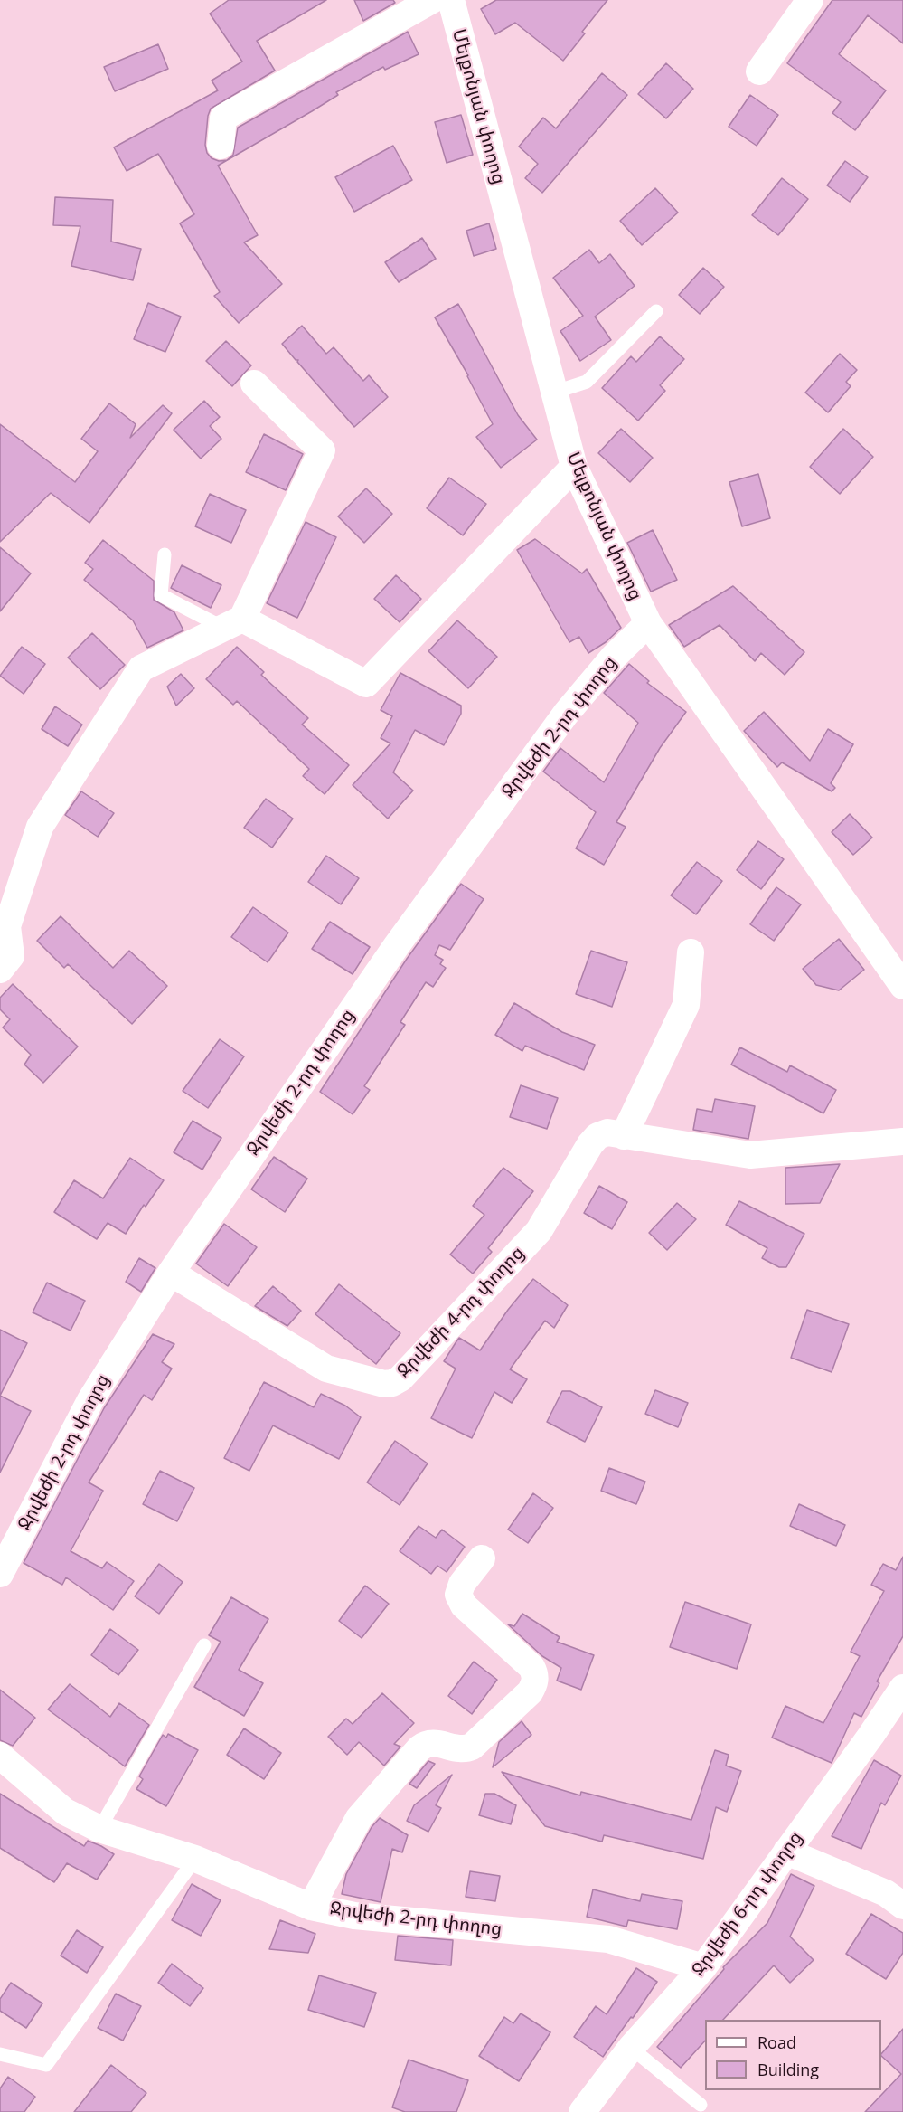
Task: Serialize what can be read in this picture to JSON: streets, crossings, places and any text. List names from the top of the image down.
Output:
{
  "streets": {
    "street": [
      "Մելքոնյան փողոց",
      "Ջրվեժի 2-րդ փողոց",
      "Ջրվեժի 4-րդ փողոց",
      "Ջրվեժի 6-րդ փողոց"
    ]
  },
  "crossings": [
    ["Մելքոնյան փողոց", "Ջրվեժի 2-րդ փողոց"],
    ["Ջրվեժի 2-րդ փողոց", "Ջրվեժի 4-րդ փողոց"],
    ["Ջրվեժի 2-րդ փողոց", "Ջրվեժի 6-րդ փողոց"]
  ],
  "legend": ["Road", "Building"]
}
